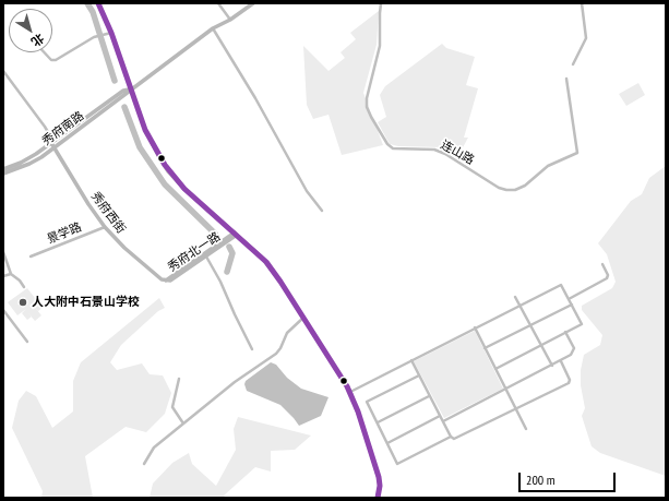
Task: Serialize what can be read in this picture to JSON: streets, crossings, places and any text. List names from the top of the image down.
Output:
{
  "streets": {
    "street": [
      "秀府南路",
      "连山路",
      "秀府西街",
      "景学路",
      "秀府北一路"
    ]
  },
  "crossings": [
    ["秀府南路", "秀府西街"],
    ["秀府西街", "景学路"],
    ["秀府西街", "秀府北一路"]
  ],
  "places": ["人大附中石景山学校"],
  "scale_bar": "200 m",
  "north": "bottom right"
}
